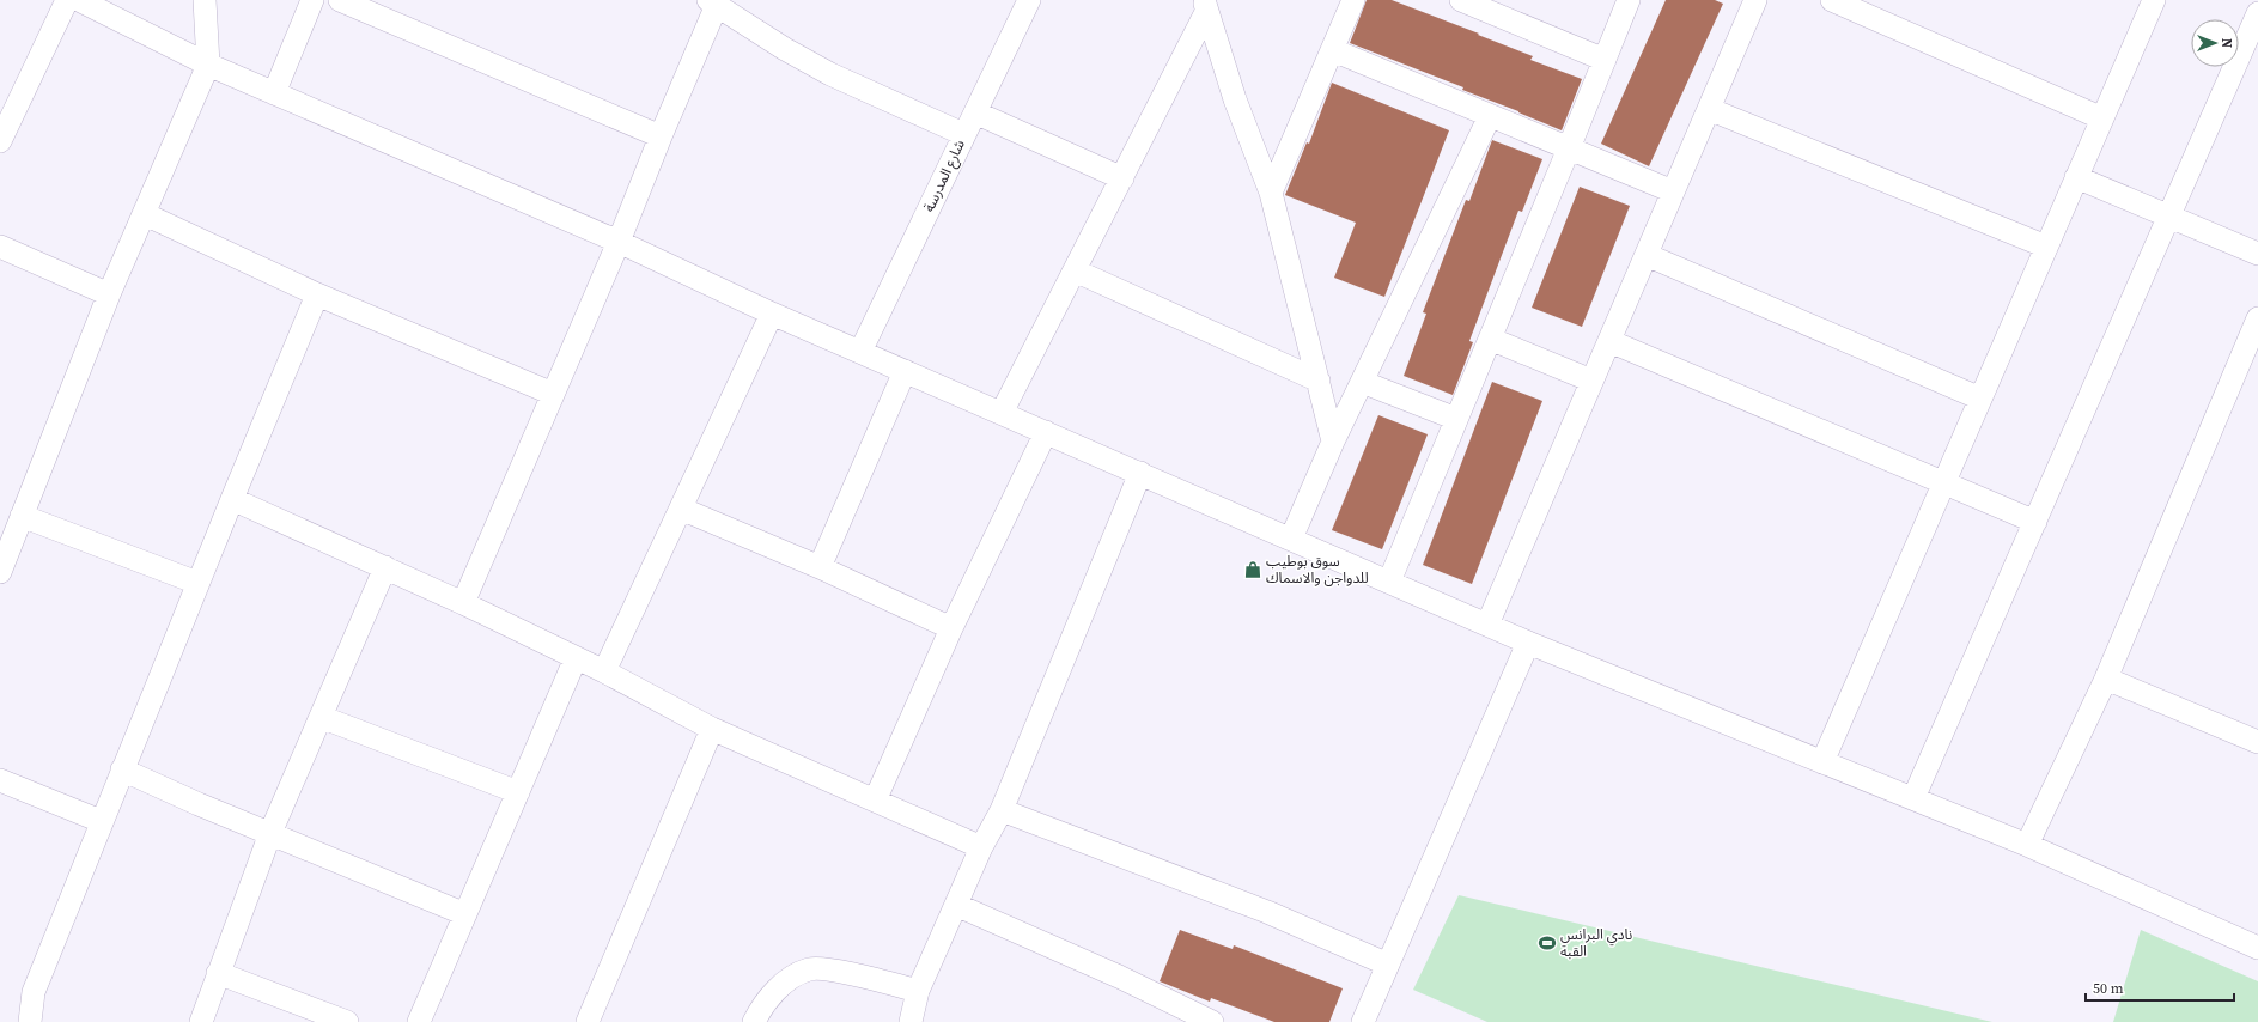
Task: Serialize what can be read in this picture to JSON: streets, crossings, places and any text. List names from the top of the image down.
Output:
{
  "streets": {
    "street": ["شارع المدرسة"]
  },
  "places": {
    "shop": ["سوق بوطيب للدواجن والاسماك"],
    "sports": ["نادي البرانس القبة"]
  },
  "scale_bar": "50 m",
  "north": "right"
}
